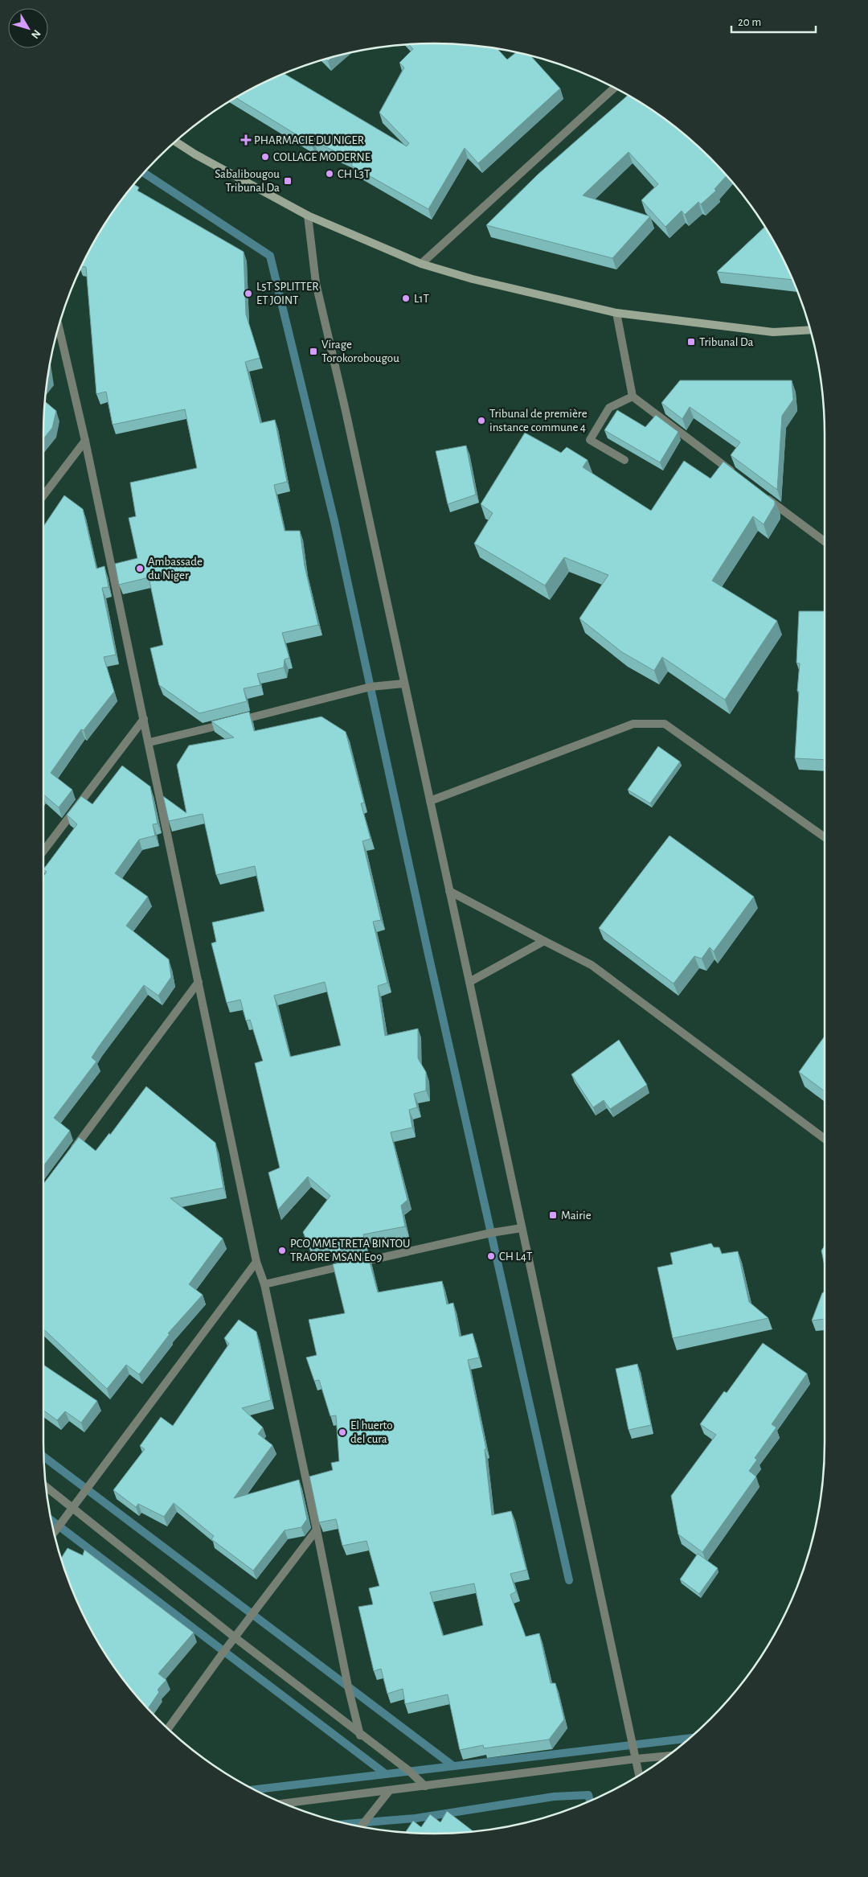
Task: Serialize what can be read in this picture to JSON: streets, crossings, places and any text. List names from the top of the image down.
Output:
{
  "places": {
    "health": ["PHARMACIE DU NIGER"],
    "other": [
      "COLLAGE MODERNE",
      "CH L3T",
      "L5T SPLITTER ET JOINT",
      "L1T",
      "Tribunal de première instance commune 4",
      "Ambassade du Niger",
      "PCO MME TRETA BINTOU TRAORE MSAN E09",
      "CH L4T",
      "El huerto del cura"
    ],
    "transit": [
      "Sabalibougou Tribunal Da",
      "Tribunal Da",
      "Virage Torokorobougou",
      "Mairie"
    ]
  },
  "scale_bar": "20 m",
  "north": "bottom right"
}
